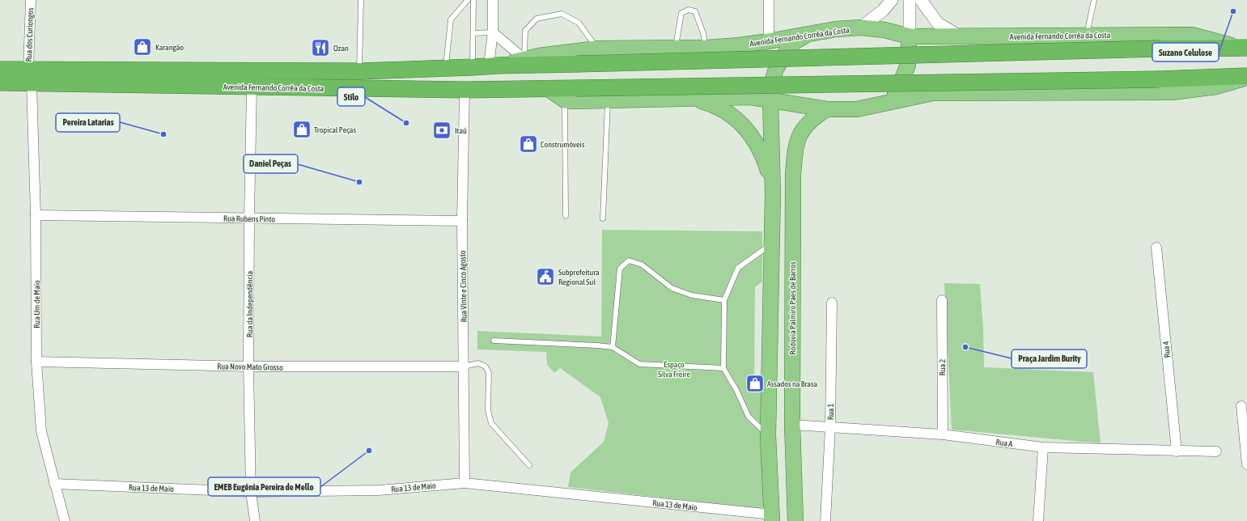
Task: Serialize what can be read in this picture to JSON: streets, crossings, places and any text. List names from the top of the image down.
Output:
{
  "streets": {
    "highway": ["Avenida Fernando Corrêa da Costa"],
    "main road": ["Rodovia Palmiro Paes de Barros"],
    "street": [
      "Rua dos Curiongos",
      "Rua Rubens Pinto",
      "Rua Vinte e Cinco Agosto",
      "Rua Um de Maio",
      "Rua da Independência",
      "Rua 4",
      "Rua Novo Mato Grosso",
      "Rua 2",
      "Rua 1",
      "Rua A",
      "Rua 13 de Maio"
    ]
  },
  "crossings": [
    ["Rua dos Curiongos", "Avenida Fernando Corrêa da Costa"],
    ["Rua dos Curiongos", "Rua Um de Maio"],
    ["Avenida Fernando Corrêa da Costa", "Rua Vinte e Cinco Agosto"],
    ["Avenida Fernando Corrêa da Costa", "Rua Um de Maio"],
    ["Avenida Fernando Corrêa da Costa", "Rua da Independência"],
    ["Avenida Fernando Corrêa da Costa", "Rodovia Palmiro Paes de Barros"],
    ["Rua Rubens Pinto", "Rua Vinte e Cinco Agosto"],
    ["Rua Rubens Pinto", "Rua Um de Maio"],
    ["Rua Rubens Pinto", "Rua da Independência"],
    ["Rua Vinte e Cinco Agosto", "Rua Novo Mato Grosso"],
    ["Rua Vinte e Cinco Agosto", "Rua 13 de Maio"],
    ["Rua Um de Maio", "Rua Novo Mato Grosso"],
    ["Rua Um de Maio", "Rua 13 de Maio"],
    ["Rua da Independência", "Rua Novo Mato Grosso"],
    ["Rua da Independência", "Rua 13 de Maio"],
    ["Rodovia Palmiro Paes de Barros", "Rua A"],
    ["Rua 4", "Rua A"],
    ["Rua 2", "Rua A"],
    ["Rua 1", "Rua A"]
  ],
  "parks": ["Espaço Silva Freire"],
  "places": {
    "other": [
      "Suzano Celulose",
      "Stilo",
      "Pereira Latarias",
      "Daniel Peças",
      "Praça Jardim Burity",
      "EMEB Eugênia Pereira de Mello"
    ],
    "shop": [
      "Karangão",
      "Tropical Peças",
      "Construmóveis",
      "Assados na Brasa"
    ],
    "restaurant": ["Ozan"],
    "bank": ["Itaú"],
    "public building": ["Subprefeitura Regional Sul"]
  }
}
